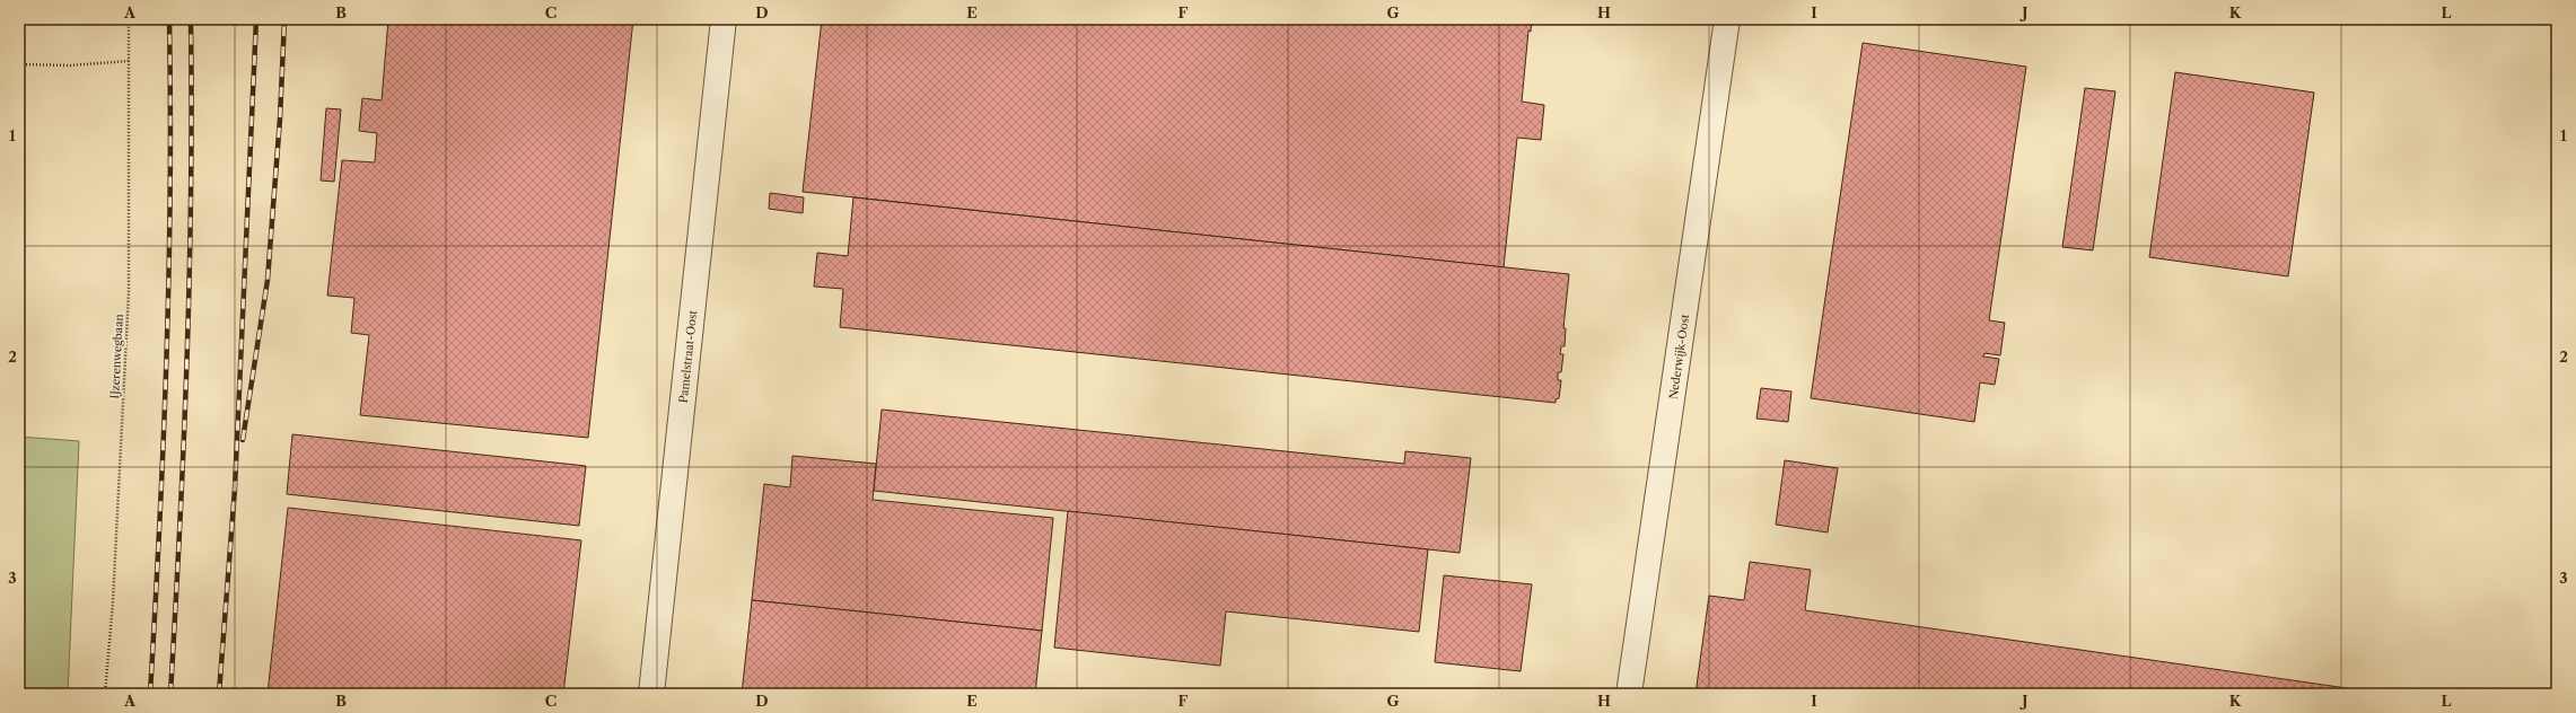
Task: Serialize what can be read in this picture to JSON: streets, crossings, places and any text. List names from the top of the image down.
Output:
{
  "streets": {
    "street": ["Pamelstraat-Oost", "Nederwijk-Oost"],
    "path": ["IJzerenwegbaan"]
  },
  "grid": {
    "columns": [
      "A",
      "B",
      "C",
      "D",
      "E",
      "F",
      "G",
      "H",
      "I",
      "J",
      "K",
      "L"
    ],
    "rows": ["1", "2", "3"]
  }
}
